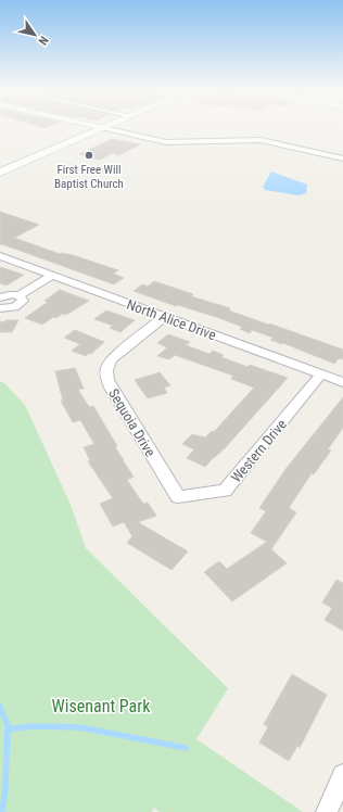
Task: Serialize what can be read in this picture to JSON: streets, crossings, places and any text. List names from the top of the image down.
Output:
{
  "streets": {
    "street": ["North Alice Drive", "Sequoia Drive", "Western Drive"]
  },
  "crossings": [
    ["North Alice Drive", "Sequoia Drive"],
    ["North Alice Drive", "Western Drive"],
    ["Sequoia Drive", "Western Drive"]
  ],
  "parks": ["Wisenant Park"],
  "places": ["First Free Will Baptist Church"],
  "north": "bottom right"
}
